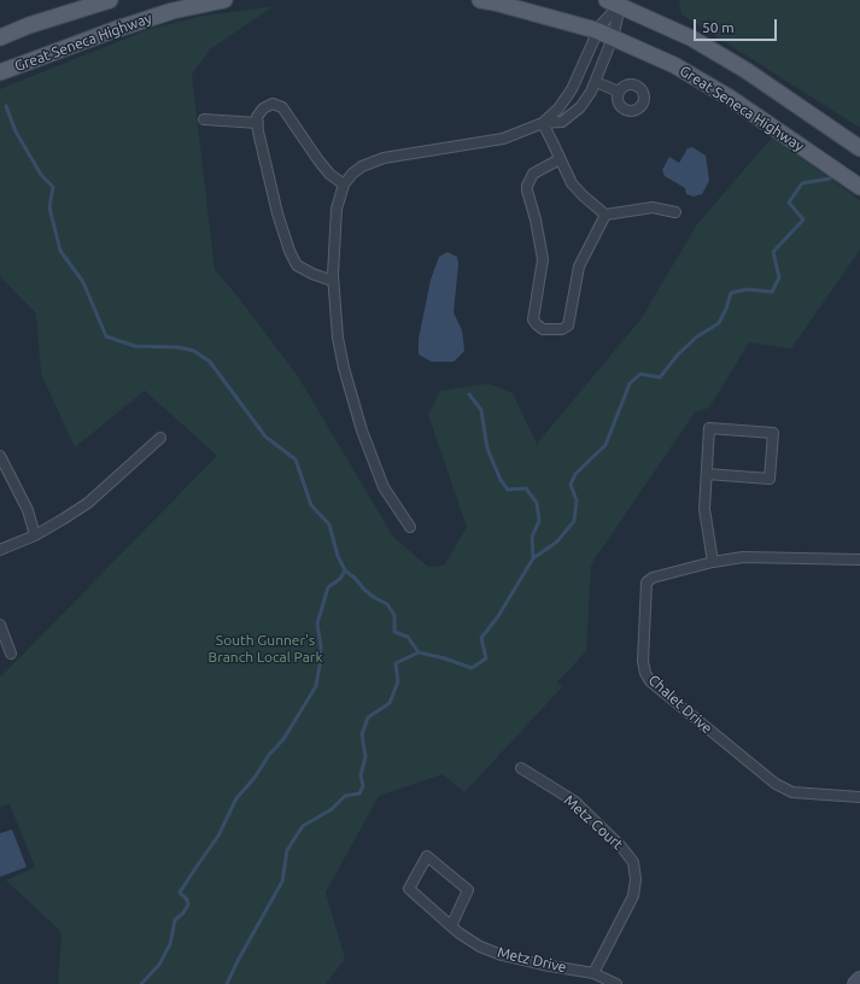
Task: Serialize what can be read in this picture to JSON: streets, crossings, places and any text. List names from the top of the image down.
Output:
{
  "streets": {
    "main road": ["Great Seneca Highway"],
    "street": ["Chalet Drive", "Metz Court", "Metz Drive"]
  },
  "crossings": [
    ["Metz Court", "Metz Drive"]
  ],
  "parks": ["South Gunner's Branch Local Park"],
  "scale_bar": "50 m"
}
